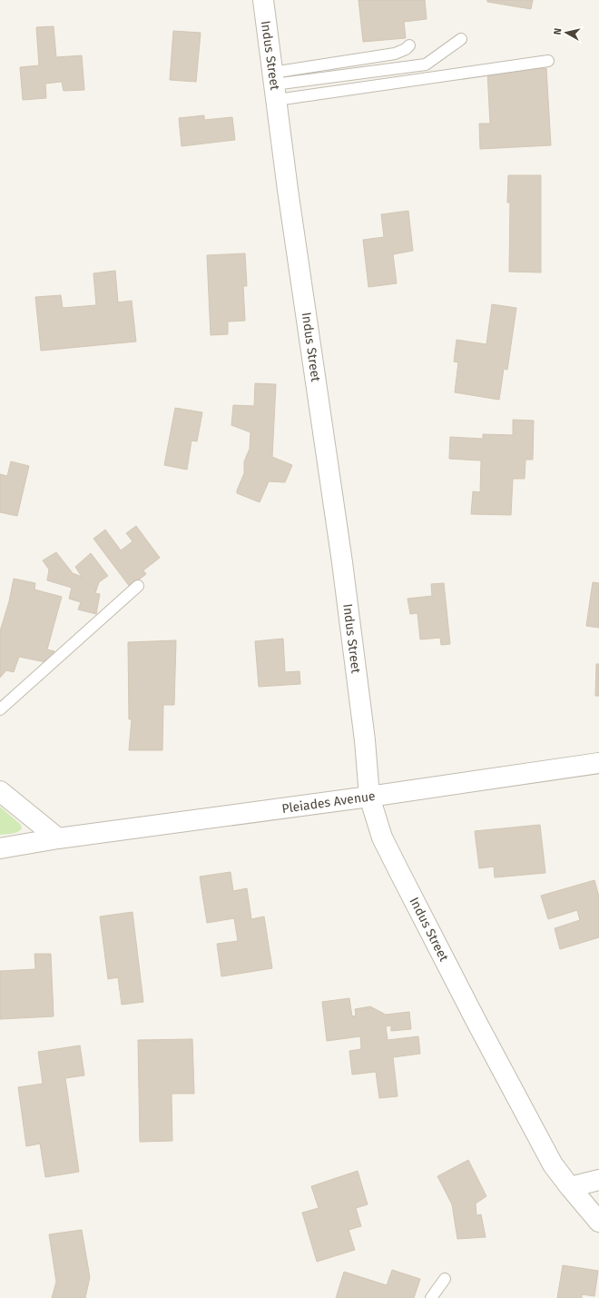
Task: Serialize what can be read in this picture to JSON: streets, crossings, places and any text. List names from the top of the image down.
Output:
{
  "streets": {
    "street": ["Indus Street", "Pleiades Avenue"]
  },
  "crossings": [
    ["Indus Street", "Pleiades Avenue"]
  ],
  "north": "left"
}
